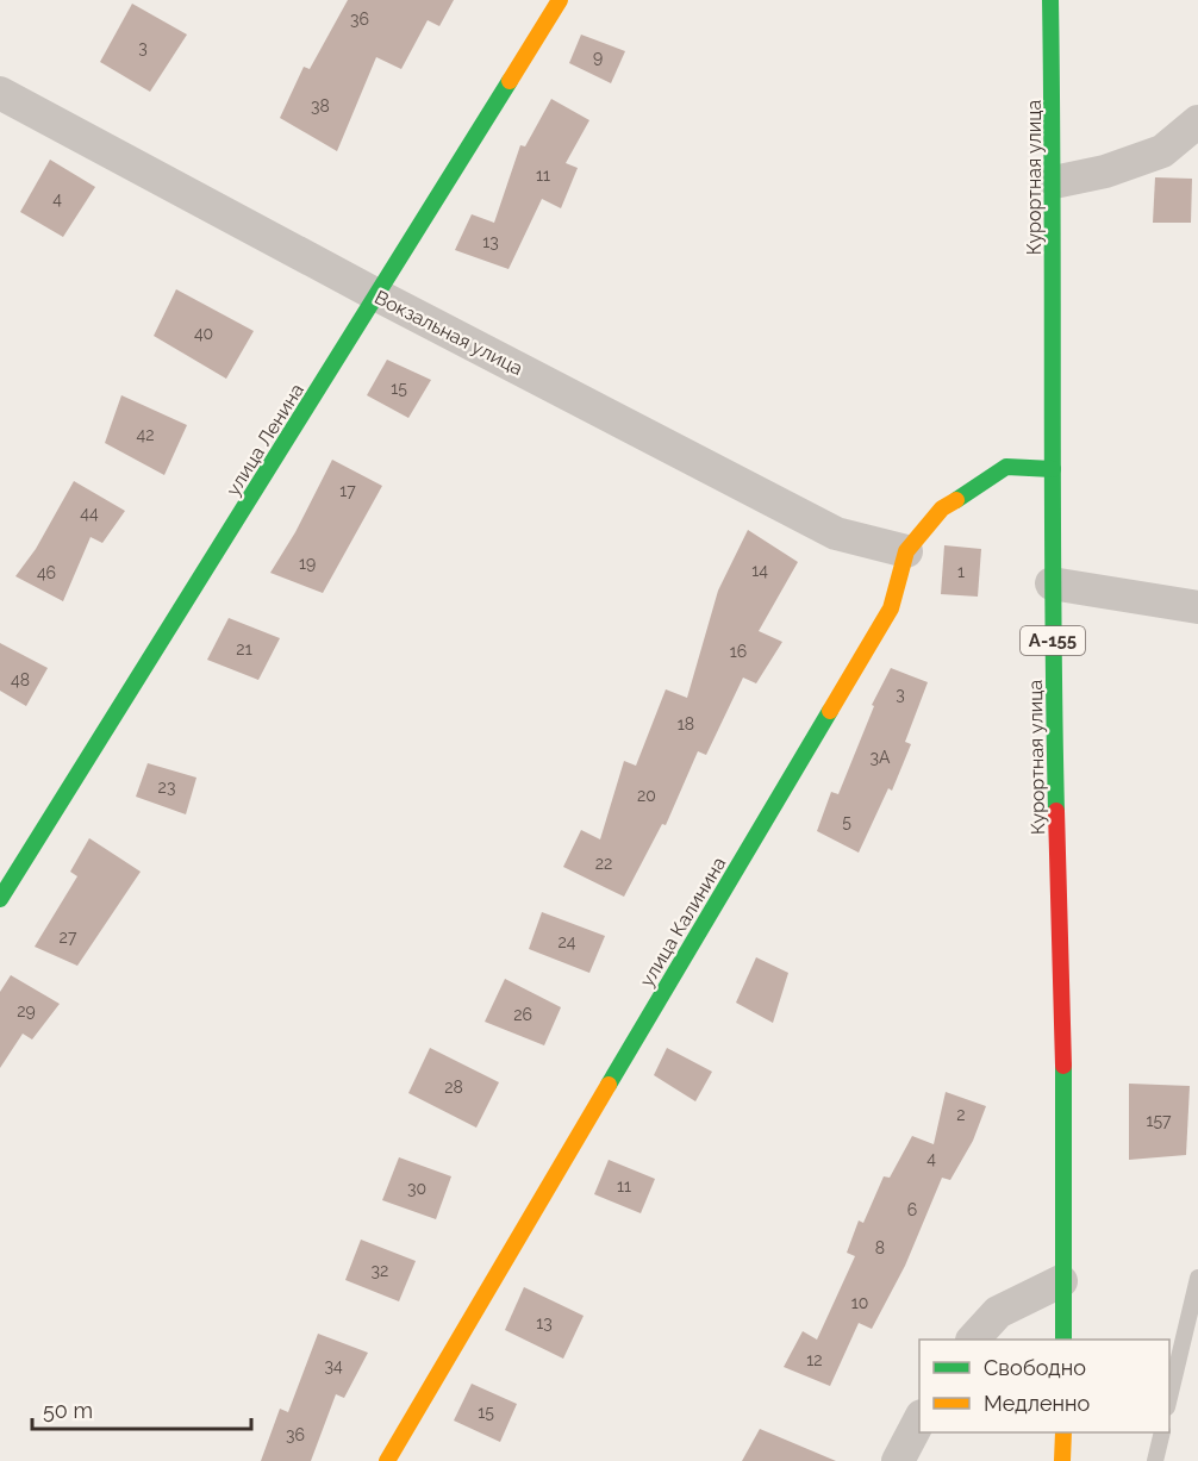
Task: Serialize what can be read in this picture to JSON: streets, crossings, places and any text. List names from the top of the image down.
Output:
{
  "streets": {
    "street": [
      "Курортная улица",
      "Вокзальная улица",
      "улица Ленина",
      "А-155",
      "улица Калинина"
    ]
  },
  "crossings": [
    ["Курортная улица", "улица Калинина"],
    ["Вокзальная улица", "улица Ленина"],
    ["Вокзальная улица", "улица Калинина"]
  ],
  "house_numbers": [
    "36",
    "3",
    "9",
    "38",
    "11",
    "4",
    "13",
    "40",
    "15",
    "42",
    "17",
    "44",
    "19",
    "14",
    "1",
    "46",
    "21",
    "16",
    "48",
    "3",
    "18",
    "3А",
    "23",
    "20",
    "5",
    "22",
    "27",
    "24",
    "29",
    "26",
    "28",
    "2",
    "157",
    "4",
    "11",
    "30",
    "6",
    "8",
    "32",
    "10",
    "13",
    "12",
    "34",
    "15",
    "36"
  ],
  "legend": ["Свободно", "Медленно"],
  "scale_bar": "50 m"
}
